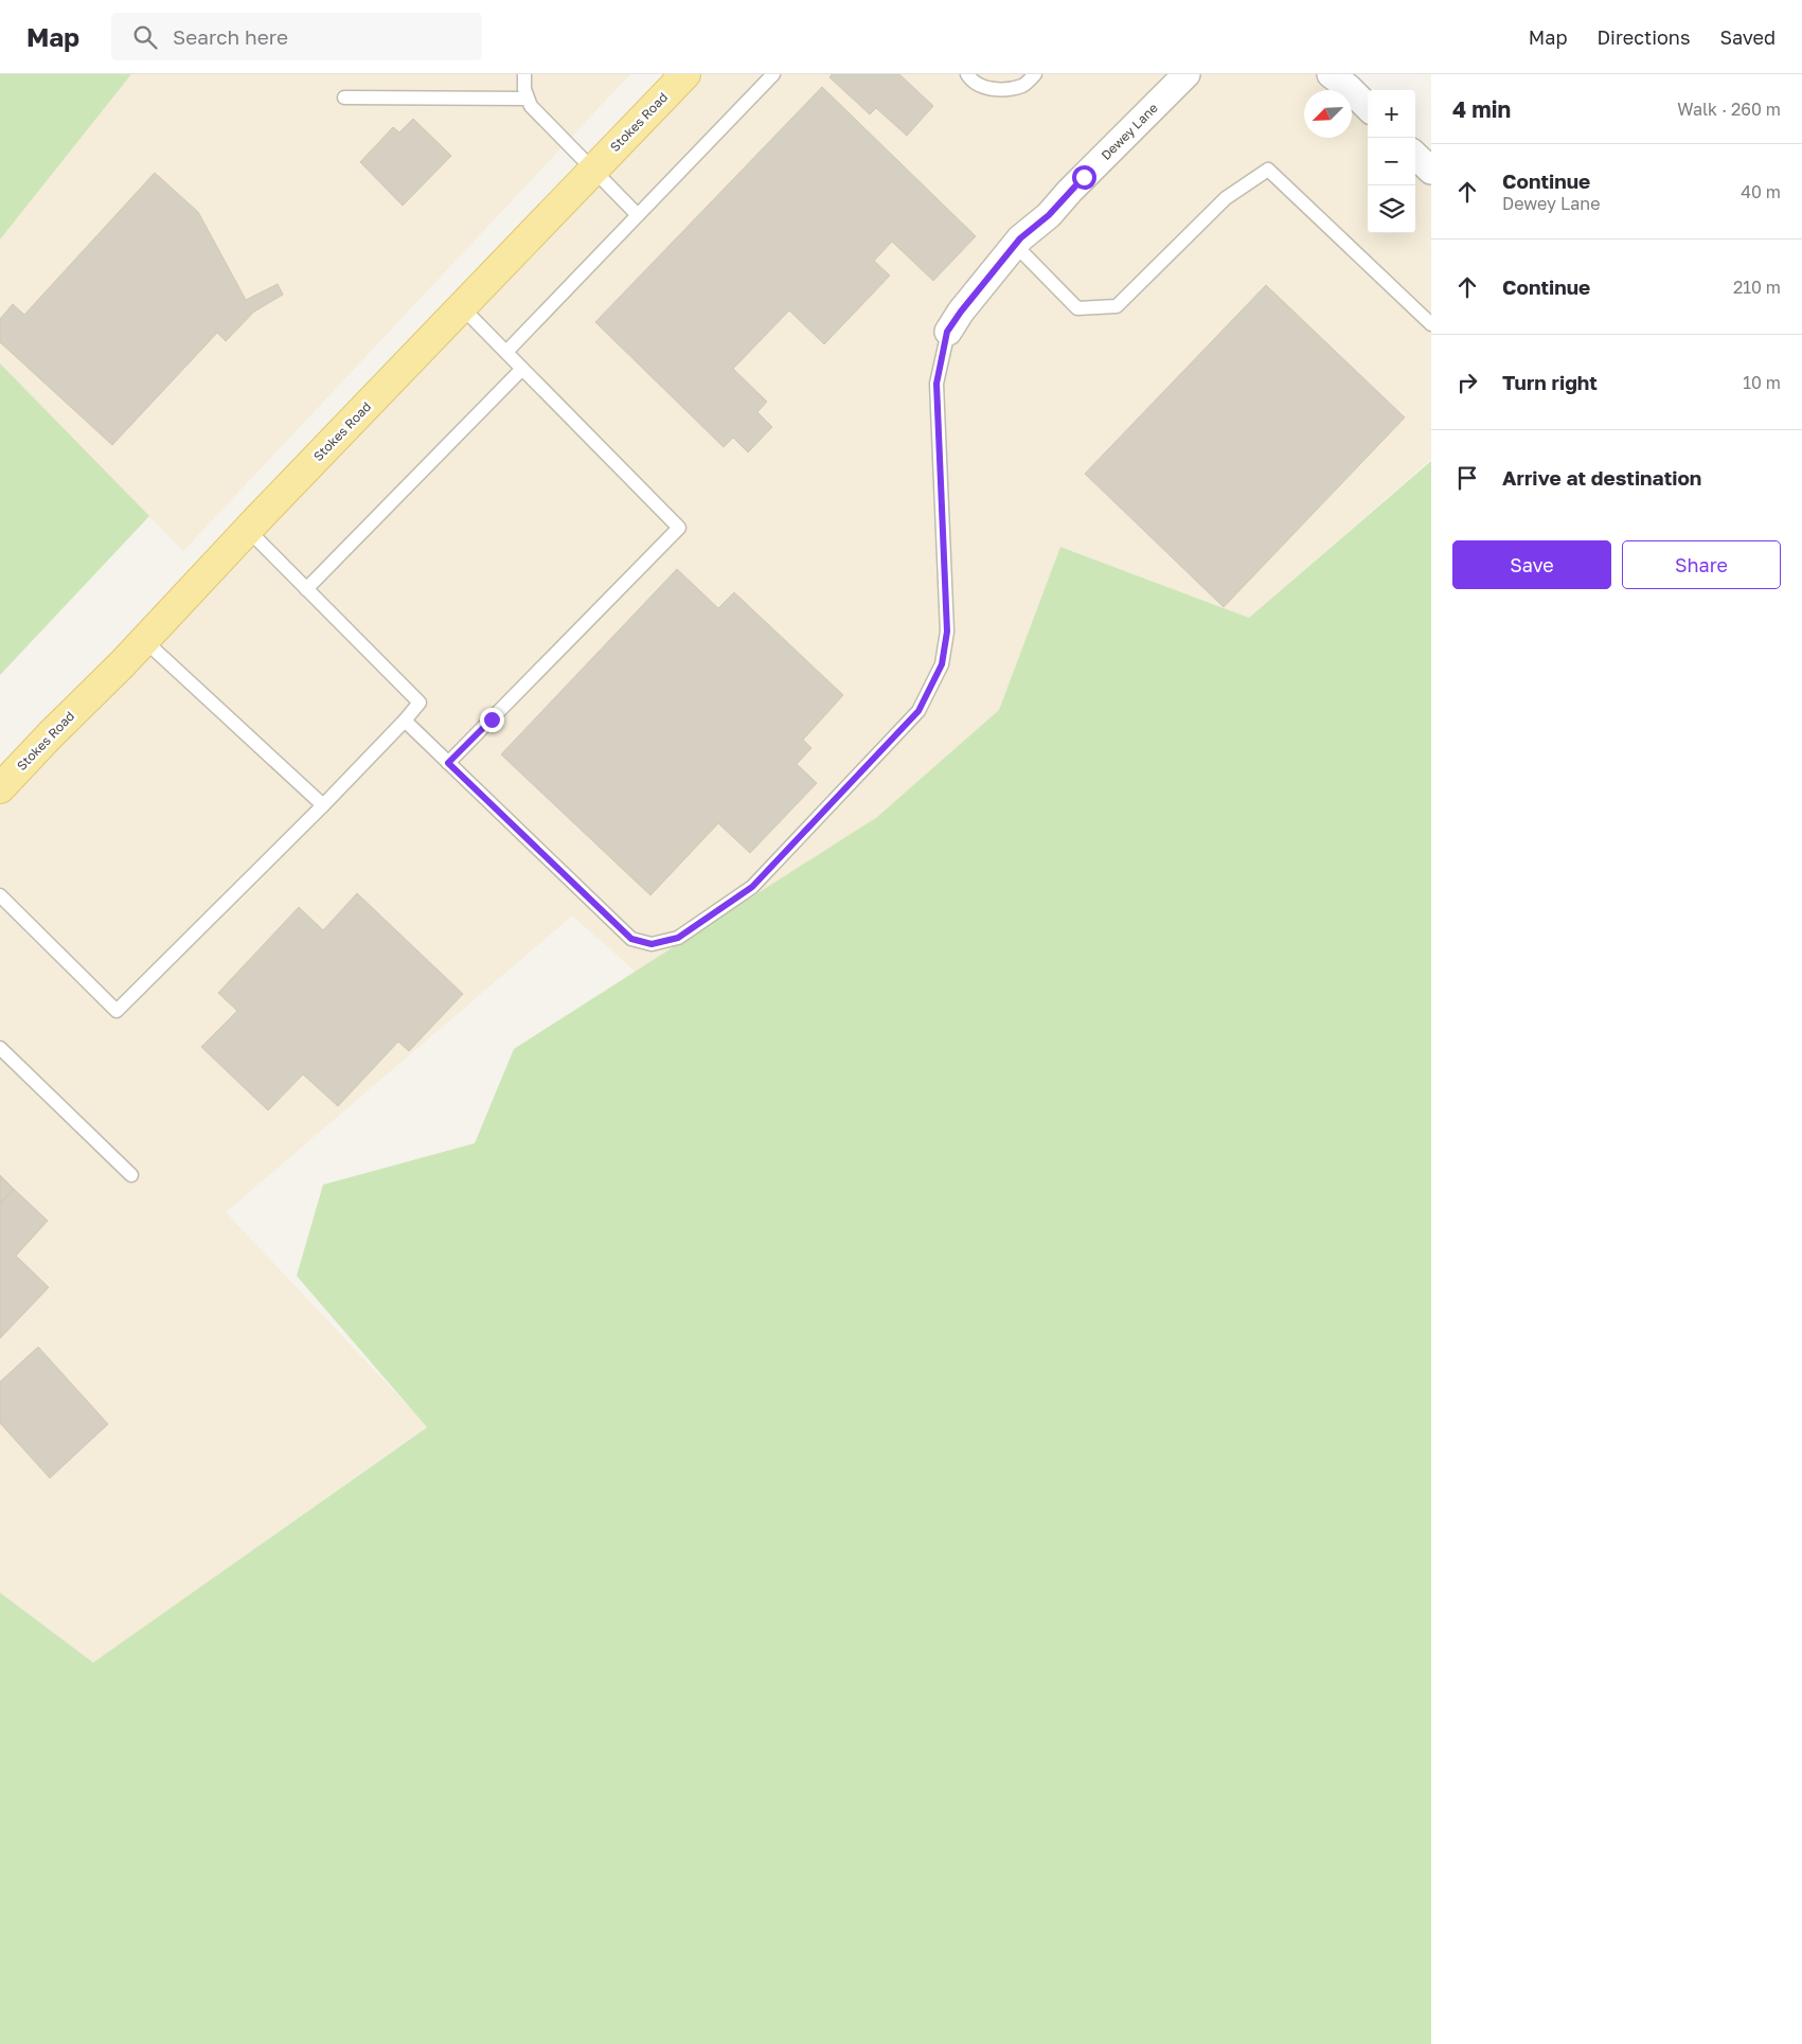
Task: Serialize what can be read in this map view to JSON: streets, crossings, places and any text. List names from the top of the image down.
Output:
{
  "streets": {
    "main road": ["Stokes Road"],
    "street": ["Dewey Lane"]
  },
  "north": "bottom left",
  "page": {
    "header": "Map",
    "search": "Search here",
    "nav": ["Map", "Directions", "Saved"],
    "heading": ["4 min", "Walk · 260 m"],
    "map_buttons": ["+", "−"],
    "list": [
      ["Continue", "Dewey Lane", "40 m"],
      ["Continue", "210 m"],
      ["Turn right", "10 m"],
      "Arrive at destination"
    ],
    "buttons": ["Save", "Share"]
  }
}
